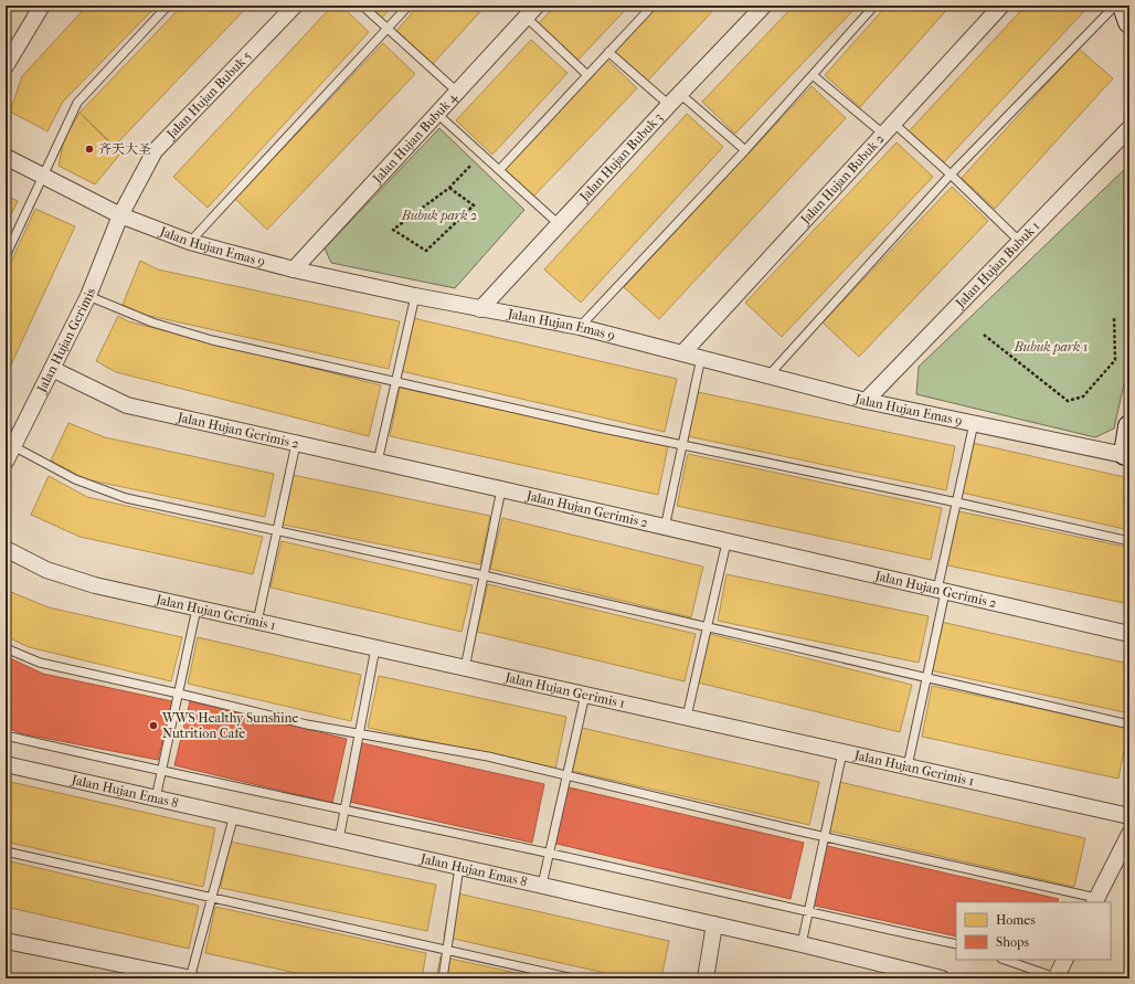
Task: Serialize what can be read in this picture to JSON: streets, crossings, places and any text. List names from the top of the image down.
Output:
{
  "streets": {
    "street": [
      "Jalan Hujan Bubuk 5",
      "Jalan Hujan Bubuk 4",
      "Jalan Hujan Bubuk 3",
      "Jalan Hujan Bubuk 2",
      "Jalan Hujan Emas 9",
      "Jalan Hujan Bubuk 1",
      "Jalan Hujan Gerimis",
      "Jalan Hujan Gerimis 2",
      "Jalan Hujan Gerimis 1",
      "Jalan Hujan Emas 8"
    ]
  },
  "crossings": [
    ["Jalan Hujan Bubuk 5", "Jalan Hujan Emas 9"],
    ["Jalan Hujan Bubuk 5", "Jalan Hujan Gerimis"],
    ["Jalan Hujan Bubuk 4", "Jalan Hujan Emas 9"],
    ["Jalan Hujan Bubuk 3", "Jalan Hujan Emas 9"],
    ["Jalan Hujan Bubuk 2", "Jalan Hujan Emas 9"],
    ["Jalan Hujan Emas 9", "Jalan Hujan Bubuk 1"],
    ["Jalan Hujan Emas 9", "Jalan Hujan Gerimis"],
    ["Jalan Hujan Gerimis", "Jalan Hujan Gerimis 2"]
  ],
  "parks": ["Bubuk park 2", "Bubuk park 1"],
  "places": ["齐天大圣", "WWS Healthy Sunshine Nutrition Cafe"],
  "legend": ["Homes", "Shops"]
}
